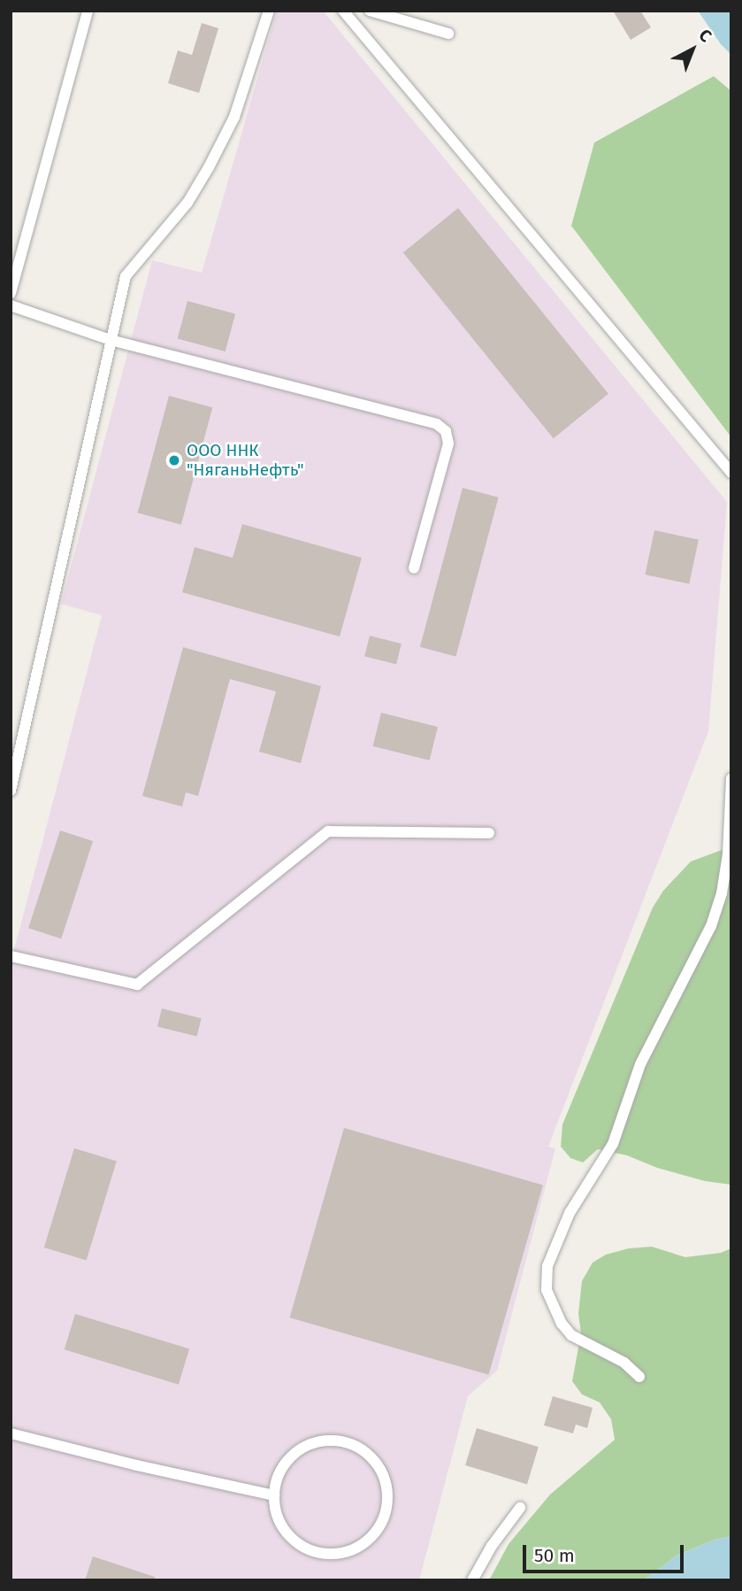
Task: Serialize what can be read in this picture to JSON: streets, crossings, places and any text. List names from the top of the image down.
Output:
{
  "places": ["ООО ННК \"НяганьНефть\""],
  "scale_bar": "50 m",
  "north": "top right"
}
